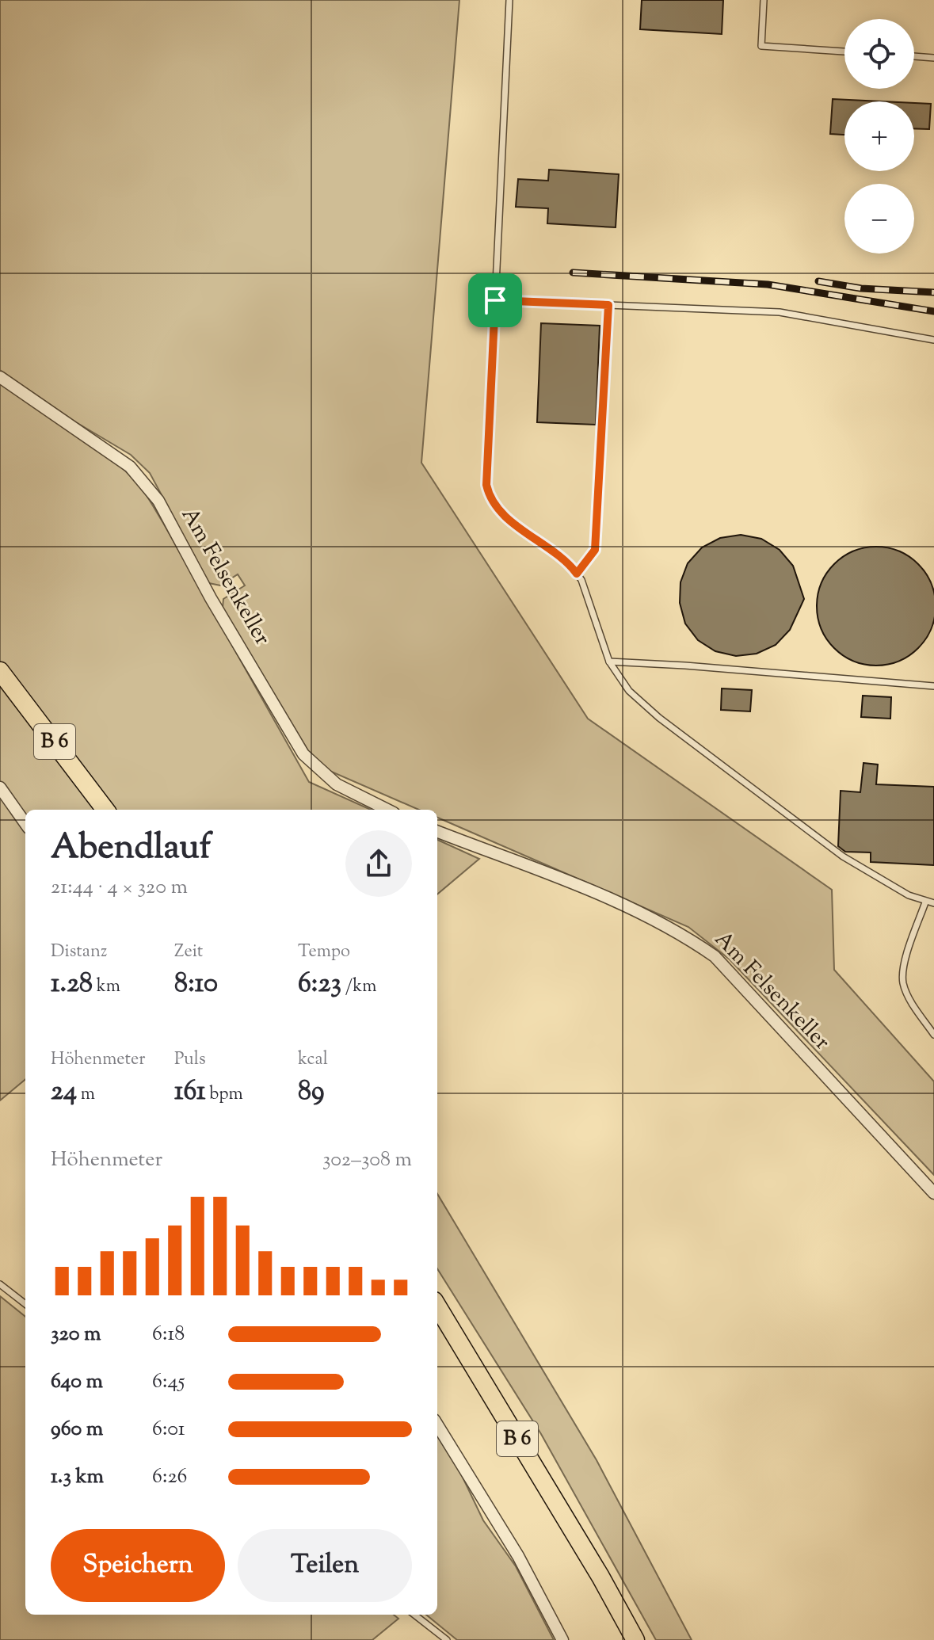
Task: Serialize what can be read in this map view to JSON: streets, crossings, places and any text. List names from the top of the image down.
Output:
{
  "streets": {
    "main road": ["B 6"],
    "street": ["Am Felsenkeller"]
  },
  "page": {
    "map_buttons": ["+", "−"],
    "heading": ["Abendlauf", "21:44 · 4 × 320 m"],
    "stats": [
      ["Distanz", "1.28 km"],
      ["Zeit", "8:10"],
      ["Tempo", "6:23 /km"],
      ["Höhenmeter", "24 m"],
      ["Puls", "161 bpm"],
      ["kcal", "89"]
    ],
    "chart": ["Höhenmeter", "302–308 m"],
    "list": [
      {
        "name": "320 m",
        "note": "6:18"
      },
      {
        "name": "640 m",
        "note": "6:45"
      },
      {
        "name": "960 m",
        "note": "6:01"
      },
      {
        "name": "1.3 km",
        "note": "6:26"
      }
    ],
    "buttons": ["Speichern", "Teilen"]
  }
}
